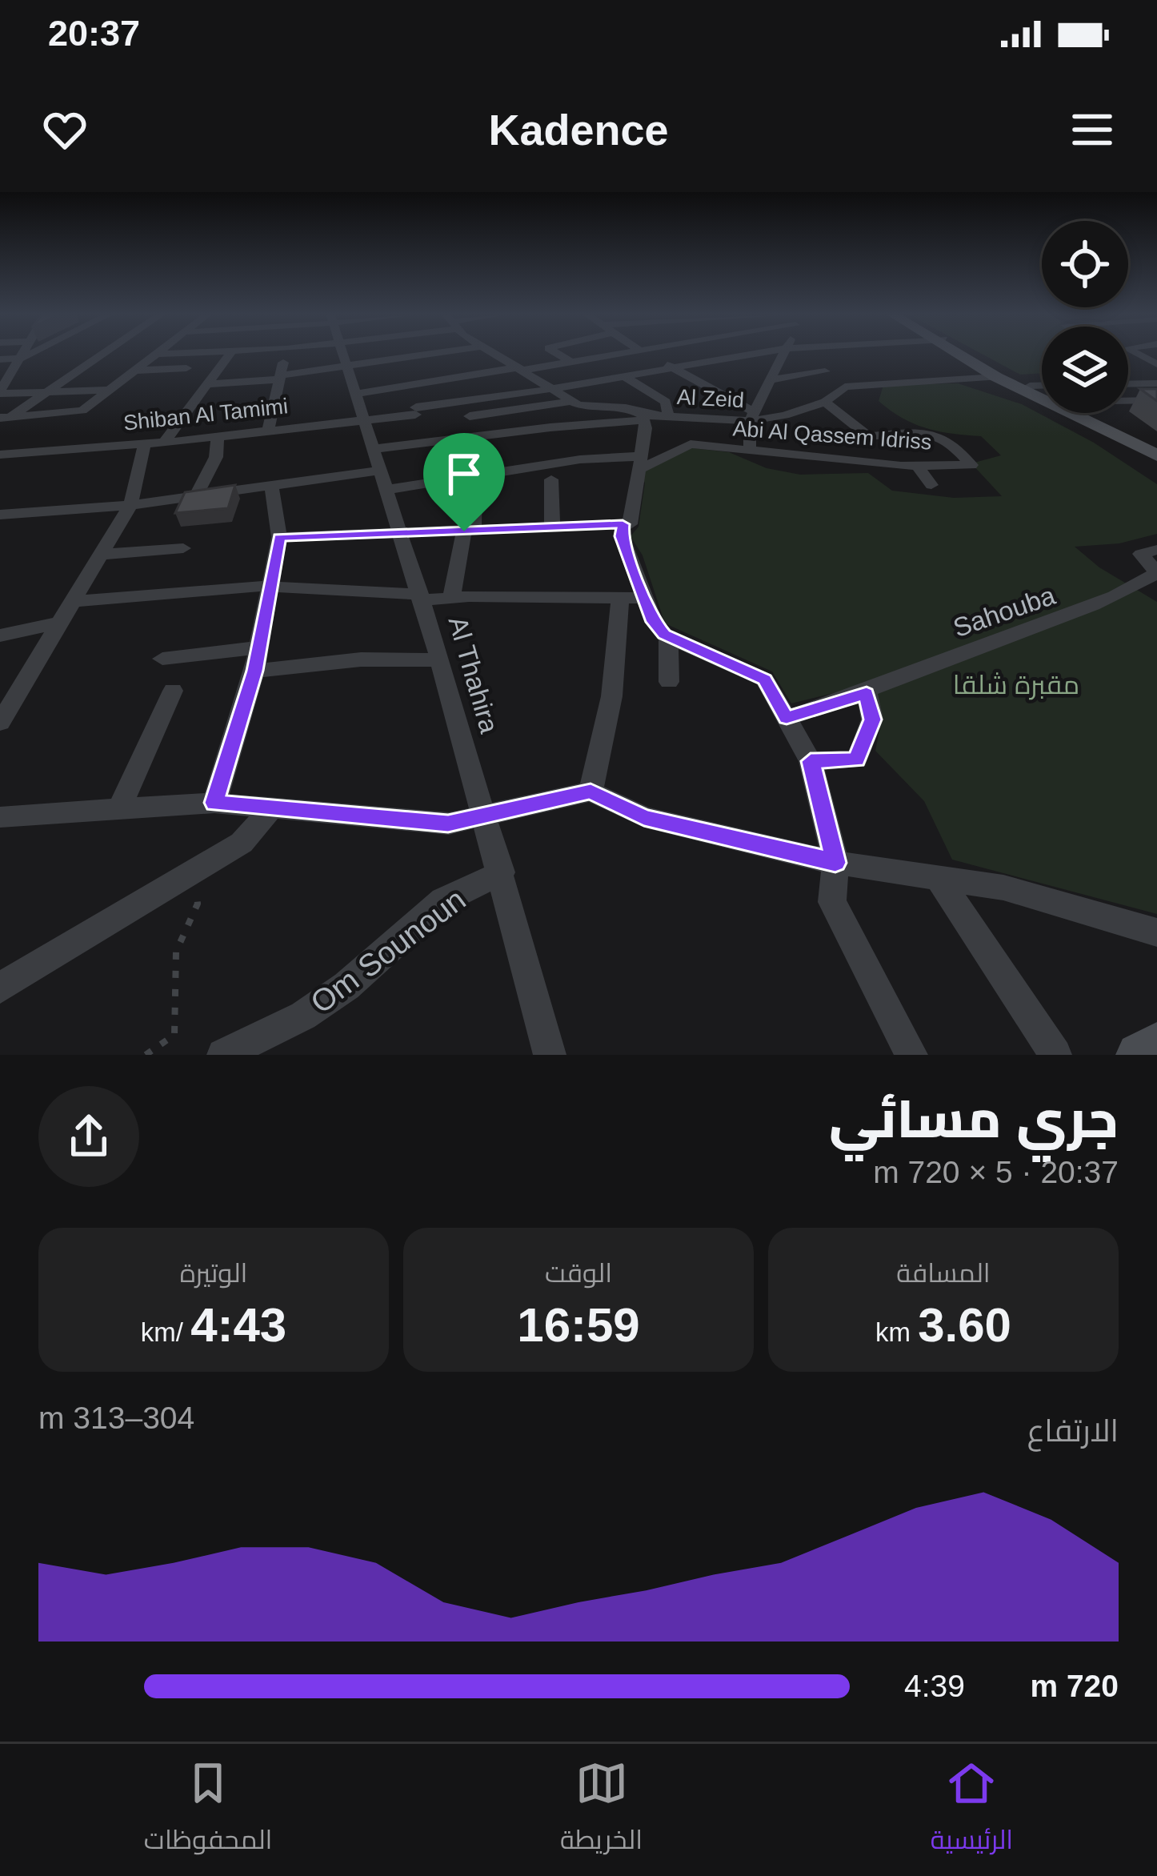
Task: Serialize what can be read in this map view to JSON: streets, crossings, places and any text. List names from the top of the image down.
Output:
{
  "streets": {
    "street": [
      "Al Zeid",
      "Shiban Al Tamimi",
      "Abi Al Qassem Idriss",
      "Sahouba",
      "Al Thahira",
      "Om Sounoun"
    ]
  },
  "crossings": [
    ["Al Zeid", "Shiban Al Tamimi"],
    ["Al Zeid", "Abi Al Qassem Idriss"],
    ["Shiban Al Tamimi", "Al Thahira"],
    ["Abi Al Qassem Idriss", "Al Thahira"],
    ["Al Thahira", "Om Sounoun"]
  ],
  "parks": ["مقبرة شلقا"],
  "page": {
    "status": "20:37",
    "header": "Kadence",
    "heading": ["جري مسائي", "20:37 · 5 × 720 m"],
    "stats": [
      ["المسافة", "3.60 km"],
      ["الوقت", "16:59"],
      ["الوتيرة", "4:43 /km"]
    ],
    "chart": ["الارتفاع", "304–313 m"],
    "list": [
      {
        "name": "720 m",
        "note": "4:39"
      }
    ],
    "tabs": ["الرئيسية", "الخريطة", "المحفوظات"]
  }
}
